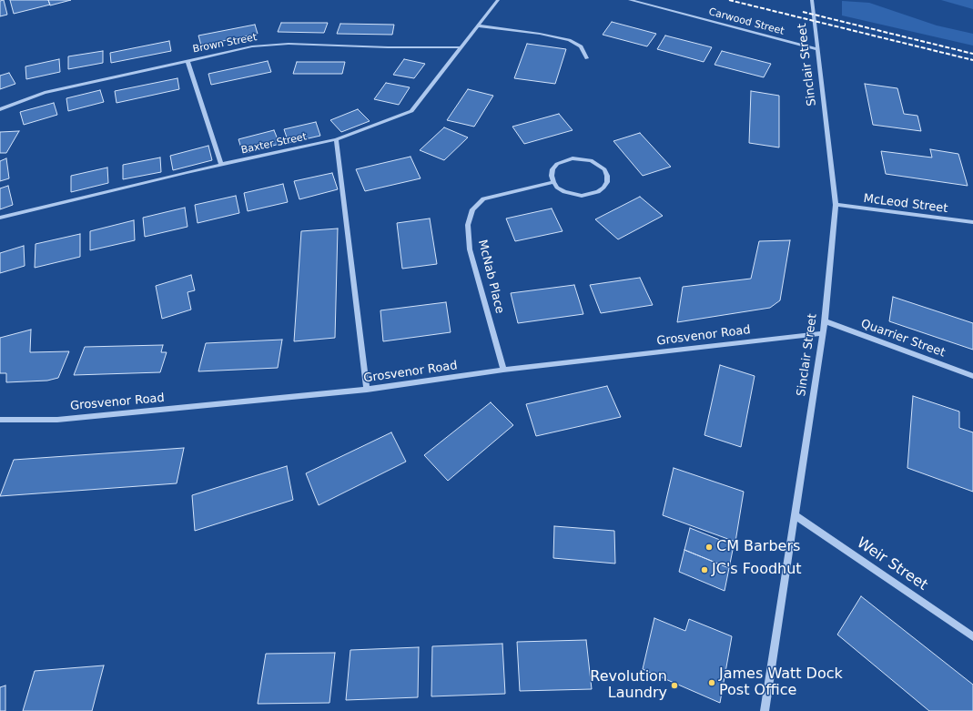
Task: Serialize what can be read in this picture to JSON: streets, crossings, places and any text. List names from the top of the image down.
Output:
{
  "streets": {
    "street": [
      "Carwood Street",
      "Brown Street",
      "Sinclair Street",
      "Baxter Street",
      "McLeod Street",
      "McNab Place",
      "Grosvenor Road",
      "Quarrier Street",
      "Weir Street"
    ]
  },
  "crossings": [
    ["Carwood Street", "Sinclair Street"],
    ["Brown Street", "Baxter Street"],
    ["Sinclair Street", "McLeod Street"],
    ["Sinclair Street", "Grosvenor Road"],
    ["Sinclair Street", "Quarrier Street"],
    ["Sinclair Street", "Weir Street"],
    ["McNab Place", "Grosvenor Road"]
  ],
  "places": [
    "CM Barbers",
    "JC's Foodhut",
    "James Watt Dock Post Office",
    "Revolution Laundry"
  ]
}
